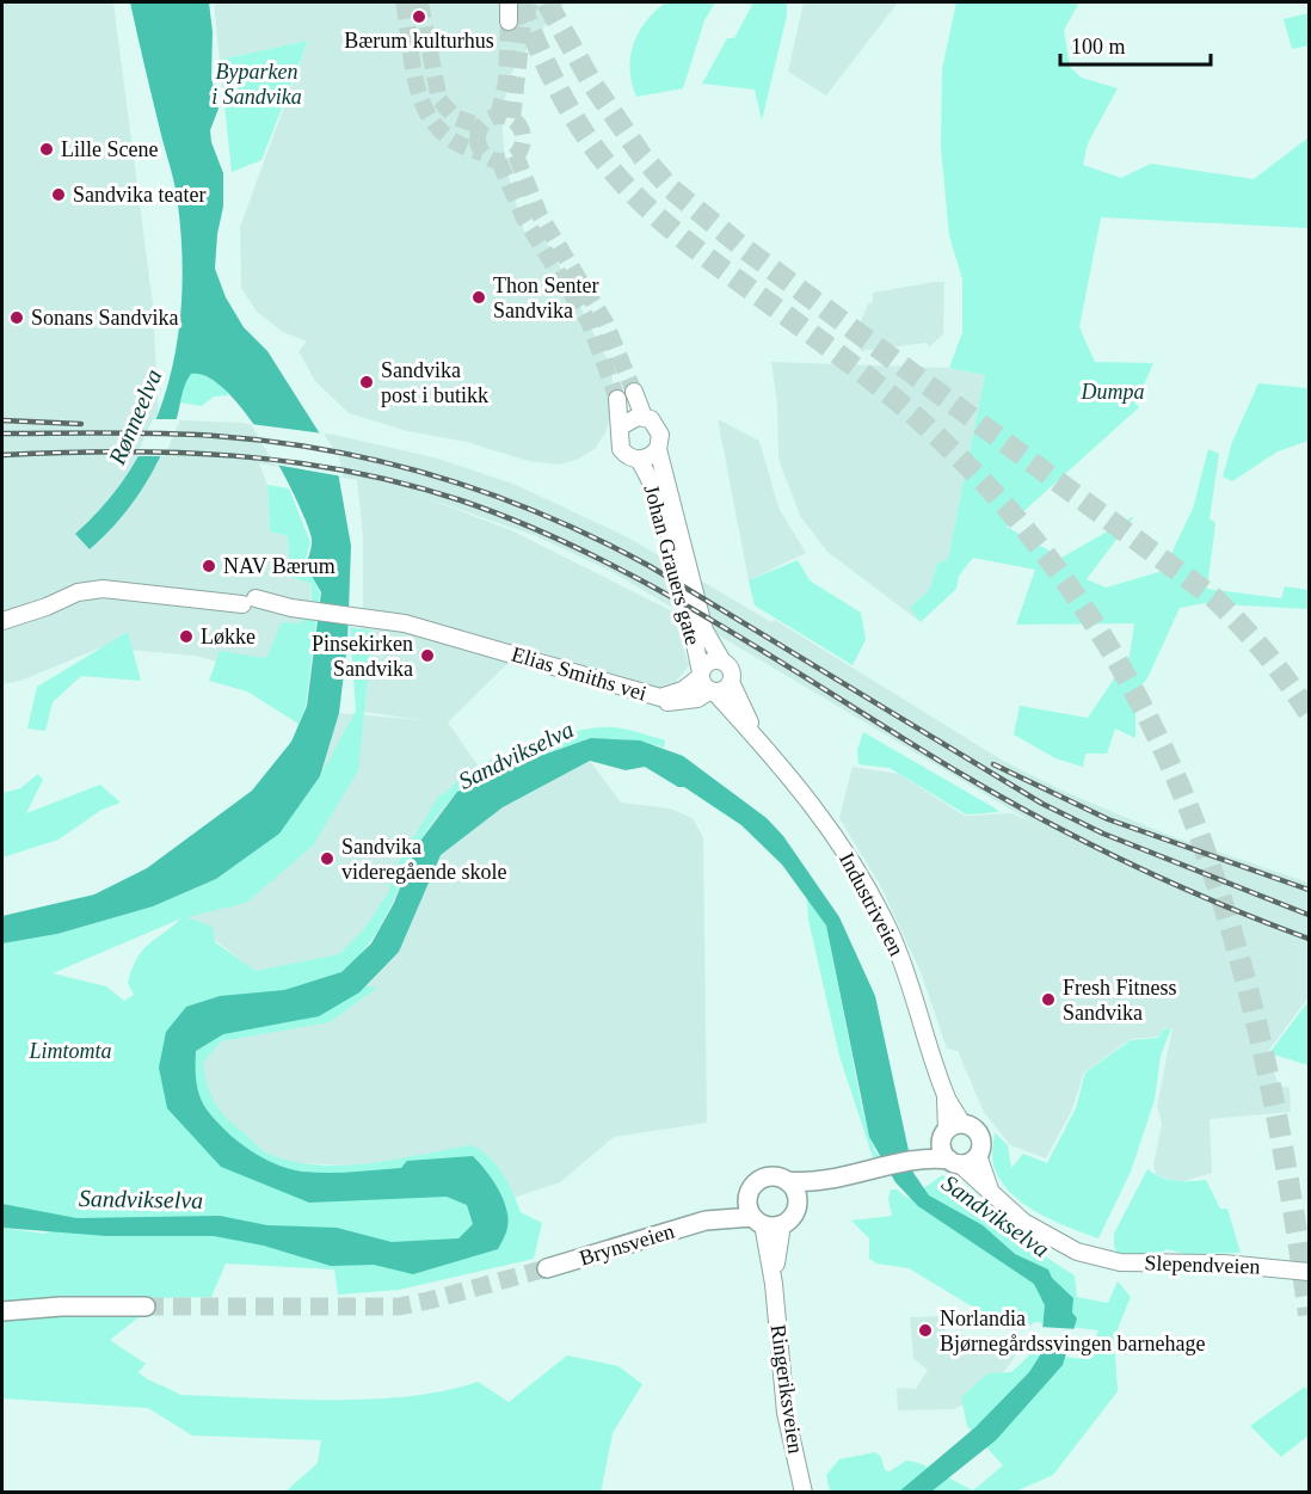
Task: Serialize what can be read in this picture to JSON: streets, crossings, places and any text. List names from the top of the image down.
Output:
{
  "streets": {
    "main road": [
      "Johan Grauers gate",
      "Elias Smiths vei",
      "Industriveien",
      "Brynsveien",
      "Slependveien",
      "Ringeriksveien"
    ]
  },
  "crossings": [
    ["Johan Grauers gate", "Elias Smiths vei"],
    ["Johan Grauers gate", "Industriveien"],
    ["Elias Smiths vei", "Industriveien"],
    ["Industriveien", "Slependveien"],
    ["Brynsveien", "Ringeriksveien"]
  ],
  "water": ["Rønneelva", "Sandvikselva"],
  "parks": ["Byparken i Sandvika", "Dumpa", "Limtomta"],
  "places": [
    "Bærum kulturhus",
    "Lille Scene",
    "Sandvika teater",
    "Thon Senter Sandvika",
    "Sonans Sandvika",
    "Sandvika post i butikk",
    "NAV Bærum",
    "Løkke",
    "Pinsekirken Sandvika",
    "Sandvika videregående skole",
    "Fresh Fitness Sandvika",
    "Norlandia Bjørnegårdssvingen barnehage"
  ],
  "scale_bar": "100 m"
}
